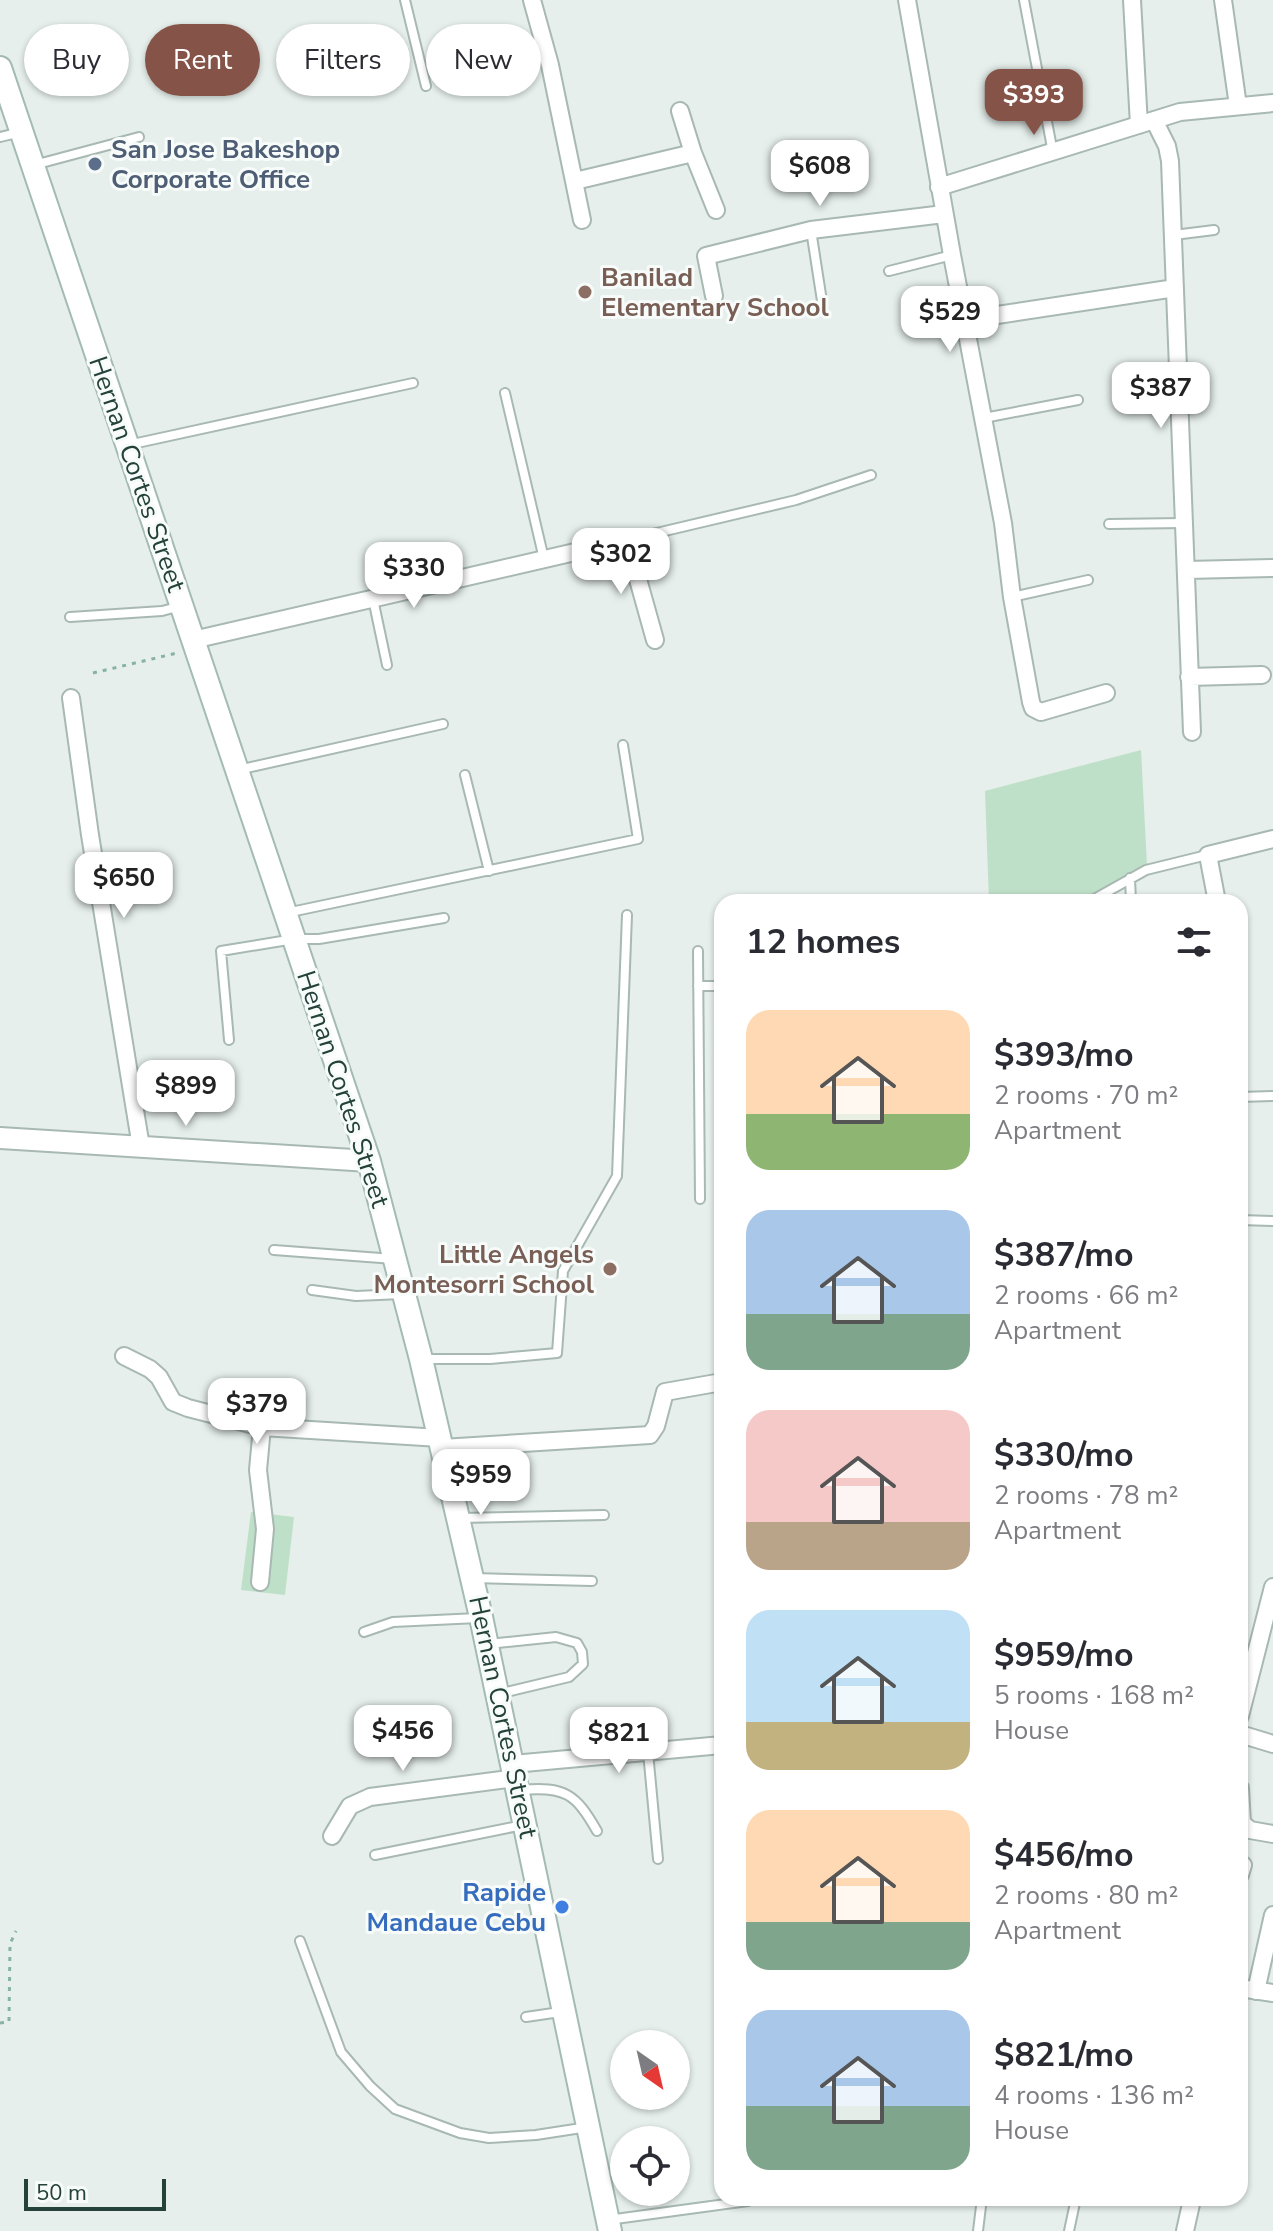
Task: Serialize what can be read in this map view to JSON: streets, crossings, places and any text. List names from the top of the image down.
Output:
{
  "streets": {
    "main road": ["Hernan Cortes Street"]
  },
  "places": [
    "San Jose Bakeshop Corporate Office",
    "Banilad Elementary School",
    "Little Angels Montesorri School",
    "Rapide Mandaue Cebu"
  ],
  "scale_bar": "50 m",
  "north": "bottom right",
  "page": {
    "chip": [
      "Buy",
      "Rent",
      "Filters",
      "New"
    ],
    "price": [
      "$393",
      "$608",
      "$529",
      "$387",
      "$302",
      "$330",
      "$650",
      "$899",
      "$379",
      "$959",
      "$456",
      "$821"
    ],
    "heading": "12 homes",
    "list": [
      {
        "name": "$393/mo",
        "note": "2 rooms · 70 m² · Apartment"
      },
      {
        "name": "$387/mo",
        "note": "2 rooms · 66 m² · Apartment"
      },
      {
        "name": "$330/mo",
        "note": "2 rooms · 78 m² · Apartment"
      },
      {
        "name": "$959/mo",
        "note": "5 rooms · 168 m² · House"
      },
      {
        "name": "$456/mo",
        "note": "2 rooms · 80 m² · Apartment"
      },
      {
        "name": "$821/mo",
        "note": "4 rooms · 136 m² · House"
      }
    ],
    "scale": "50 m"
  }
}
